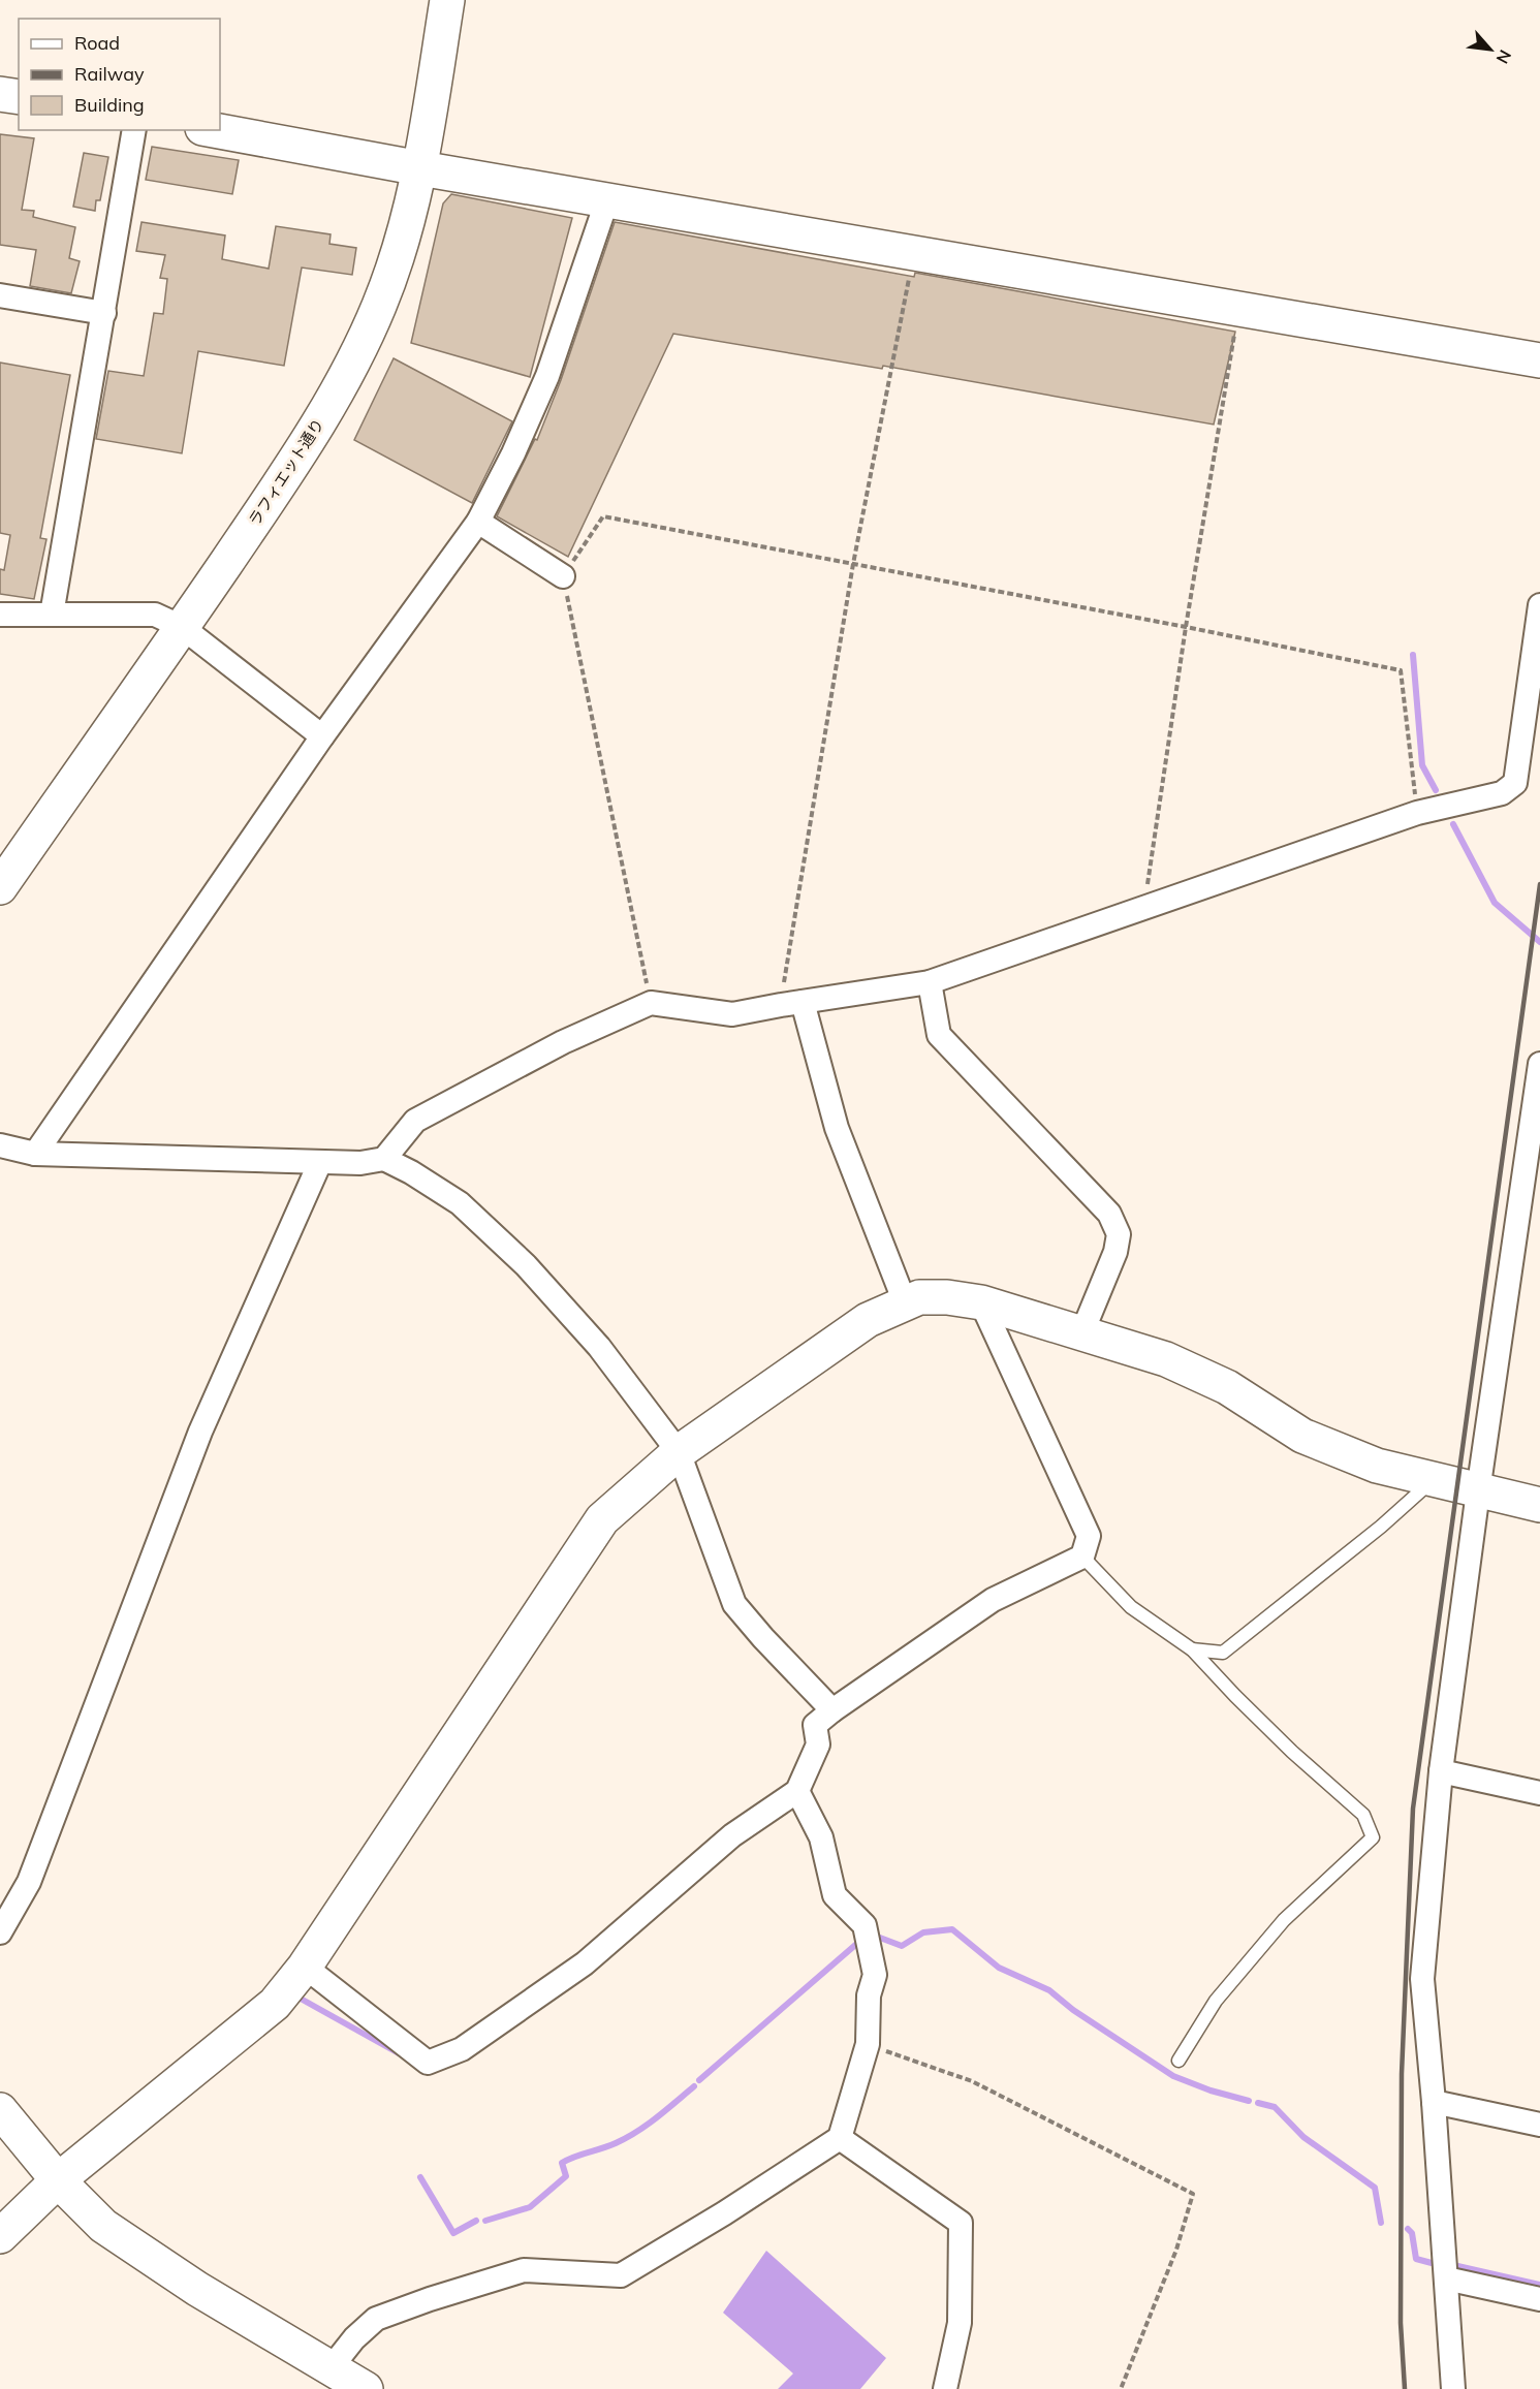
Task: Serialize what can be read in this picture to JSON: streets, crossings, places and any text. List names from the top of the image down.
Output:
{
  "streets": {
    "street": ["ラフィエット通り"]
  },
  "legend": ["Road", "Railway", "Building"],
  "north": "bottom right"
}
